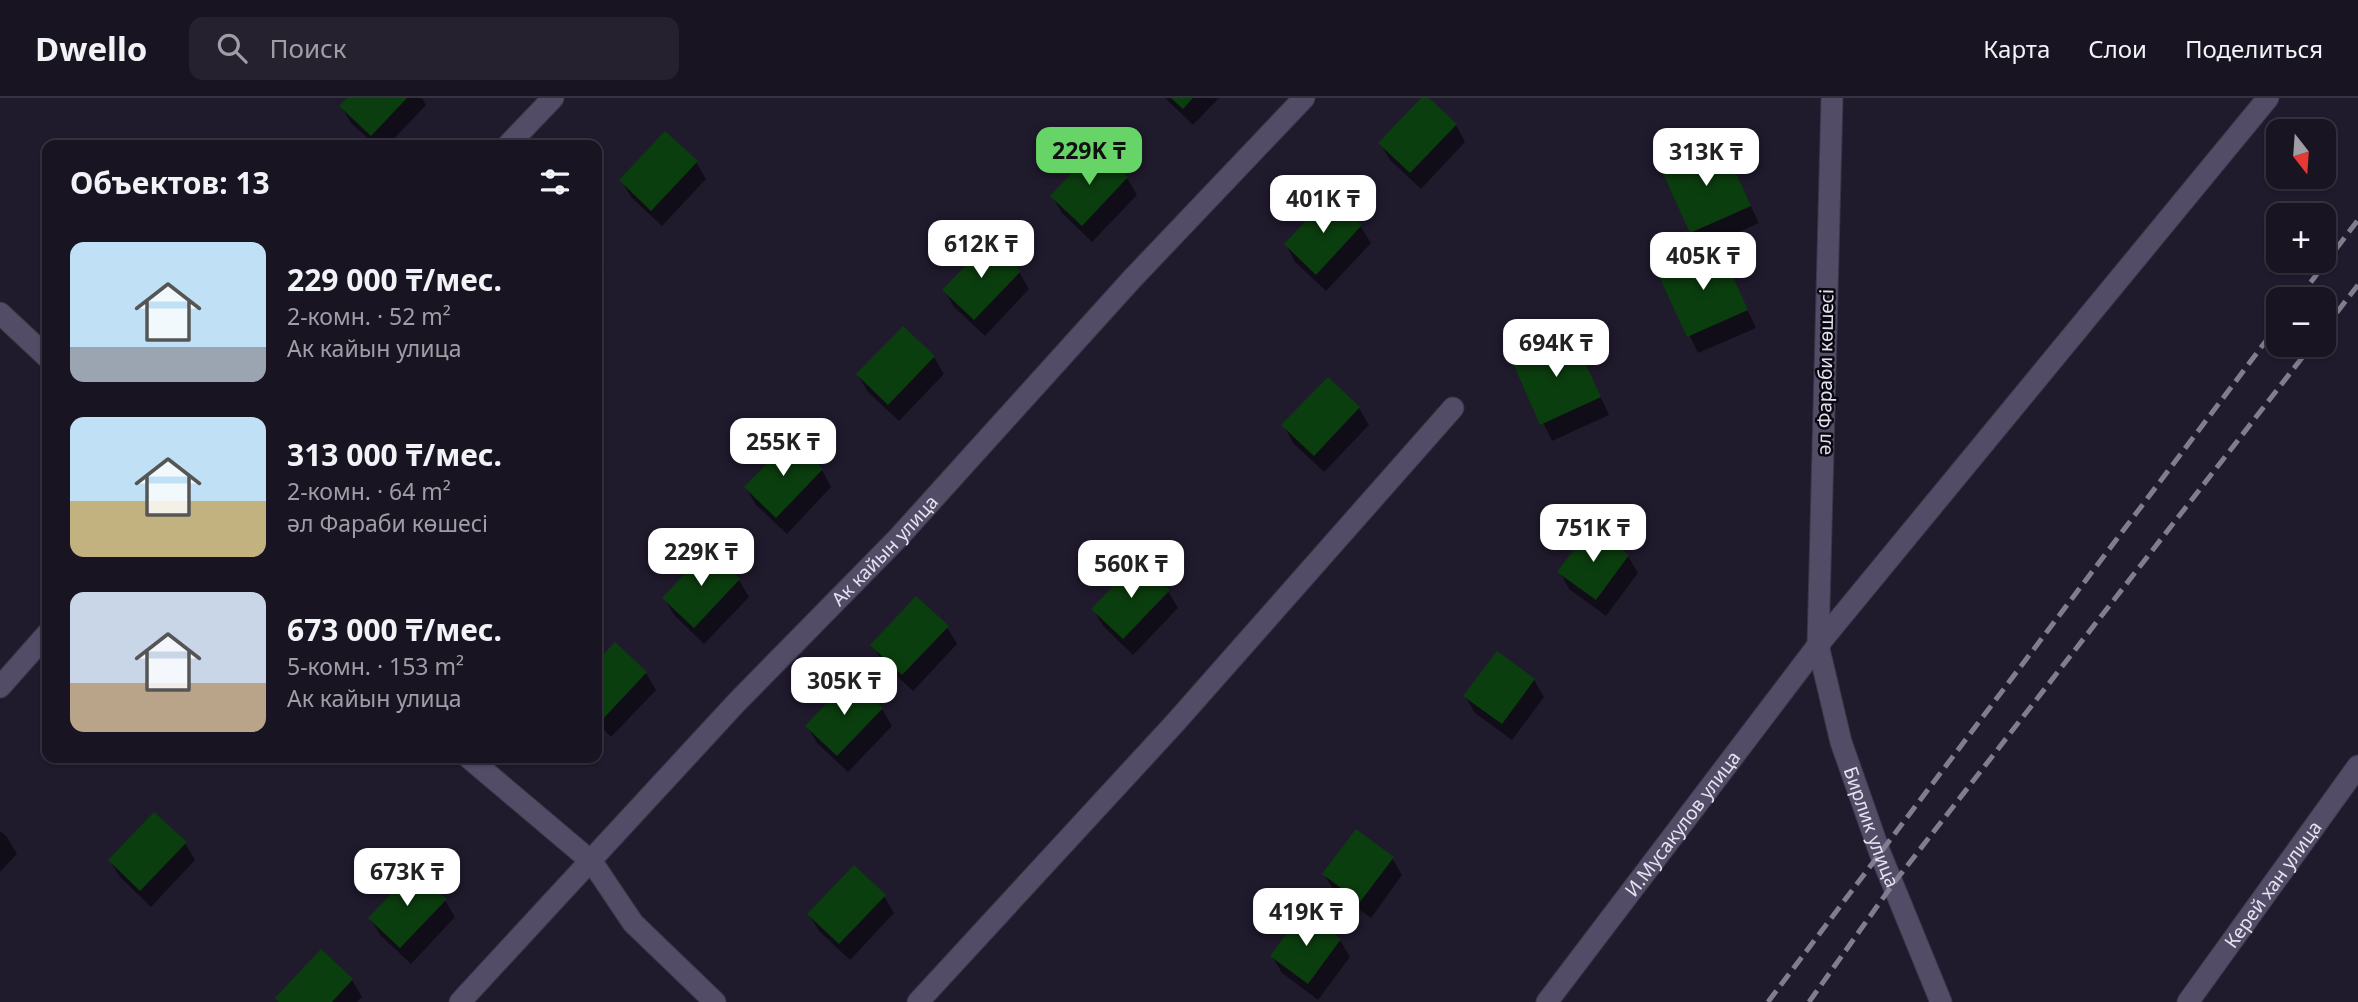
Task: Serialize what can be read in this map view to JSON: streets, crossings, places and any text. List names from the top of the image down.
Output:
{
  "streets": {
    "street": [
      "әл Фараби көшесі",
      "Ак кайын улица",
      "И.Мусакулов улица",
      "Бирлик улица",
      "Керей хан улица"
    ]
  },
  "crossings": [
    ["әл Фараби көшесі", "И.Мусакулов улица"],
    ["әл Фараби көшесі", "Бирлик улица"],
    ["И.Мусакулов улица", "Бирлик улица"]
  ],
  "north": "bottom",
  "page": {
    "header": "Dwello",
    "search": "Поиск",
    "nav": ["Карта", "Слои", "Поделиться"],
    "map_buttons": ["+", "−"],
    "price": [
      "229K ₸",
      "313K ₸",
      "401K ₸",
      "612K ₸",
      "405K ₸",
      "694K ₸",
      "255K ₸",
      "751K ₸",
      "229K ₸",
      "560K ₸",
      "305K ₸",
      "673K ₸",
      "419K ₸"
    ],
    "heading": "Объектов: 13",
    "list": [
      {
        "name": "229 000 ₸/мес.",
        "note": "2-комн. · 52 m² · Ак кайын улица"
      },
      {
        "name": "313 000 ₸/мес.",
        "note": "2-комн. · 64 m² · әл Фараби көшесі"
      },
      {
        "name": "673 000 ₸/мес.",
        "note": "5-комн. · 153 m² · Ак кайын улица"
      }
    ]
  }
}
